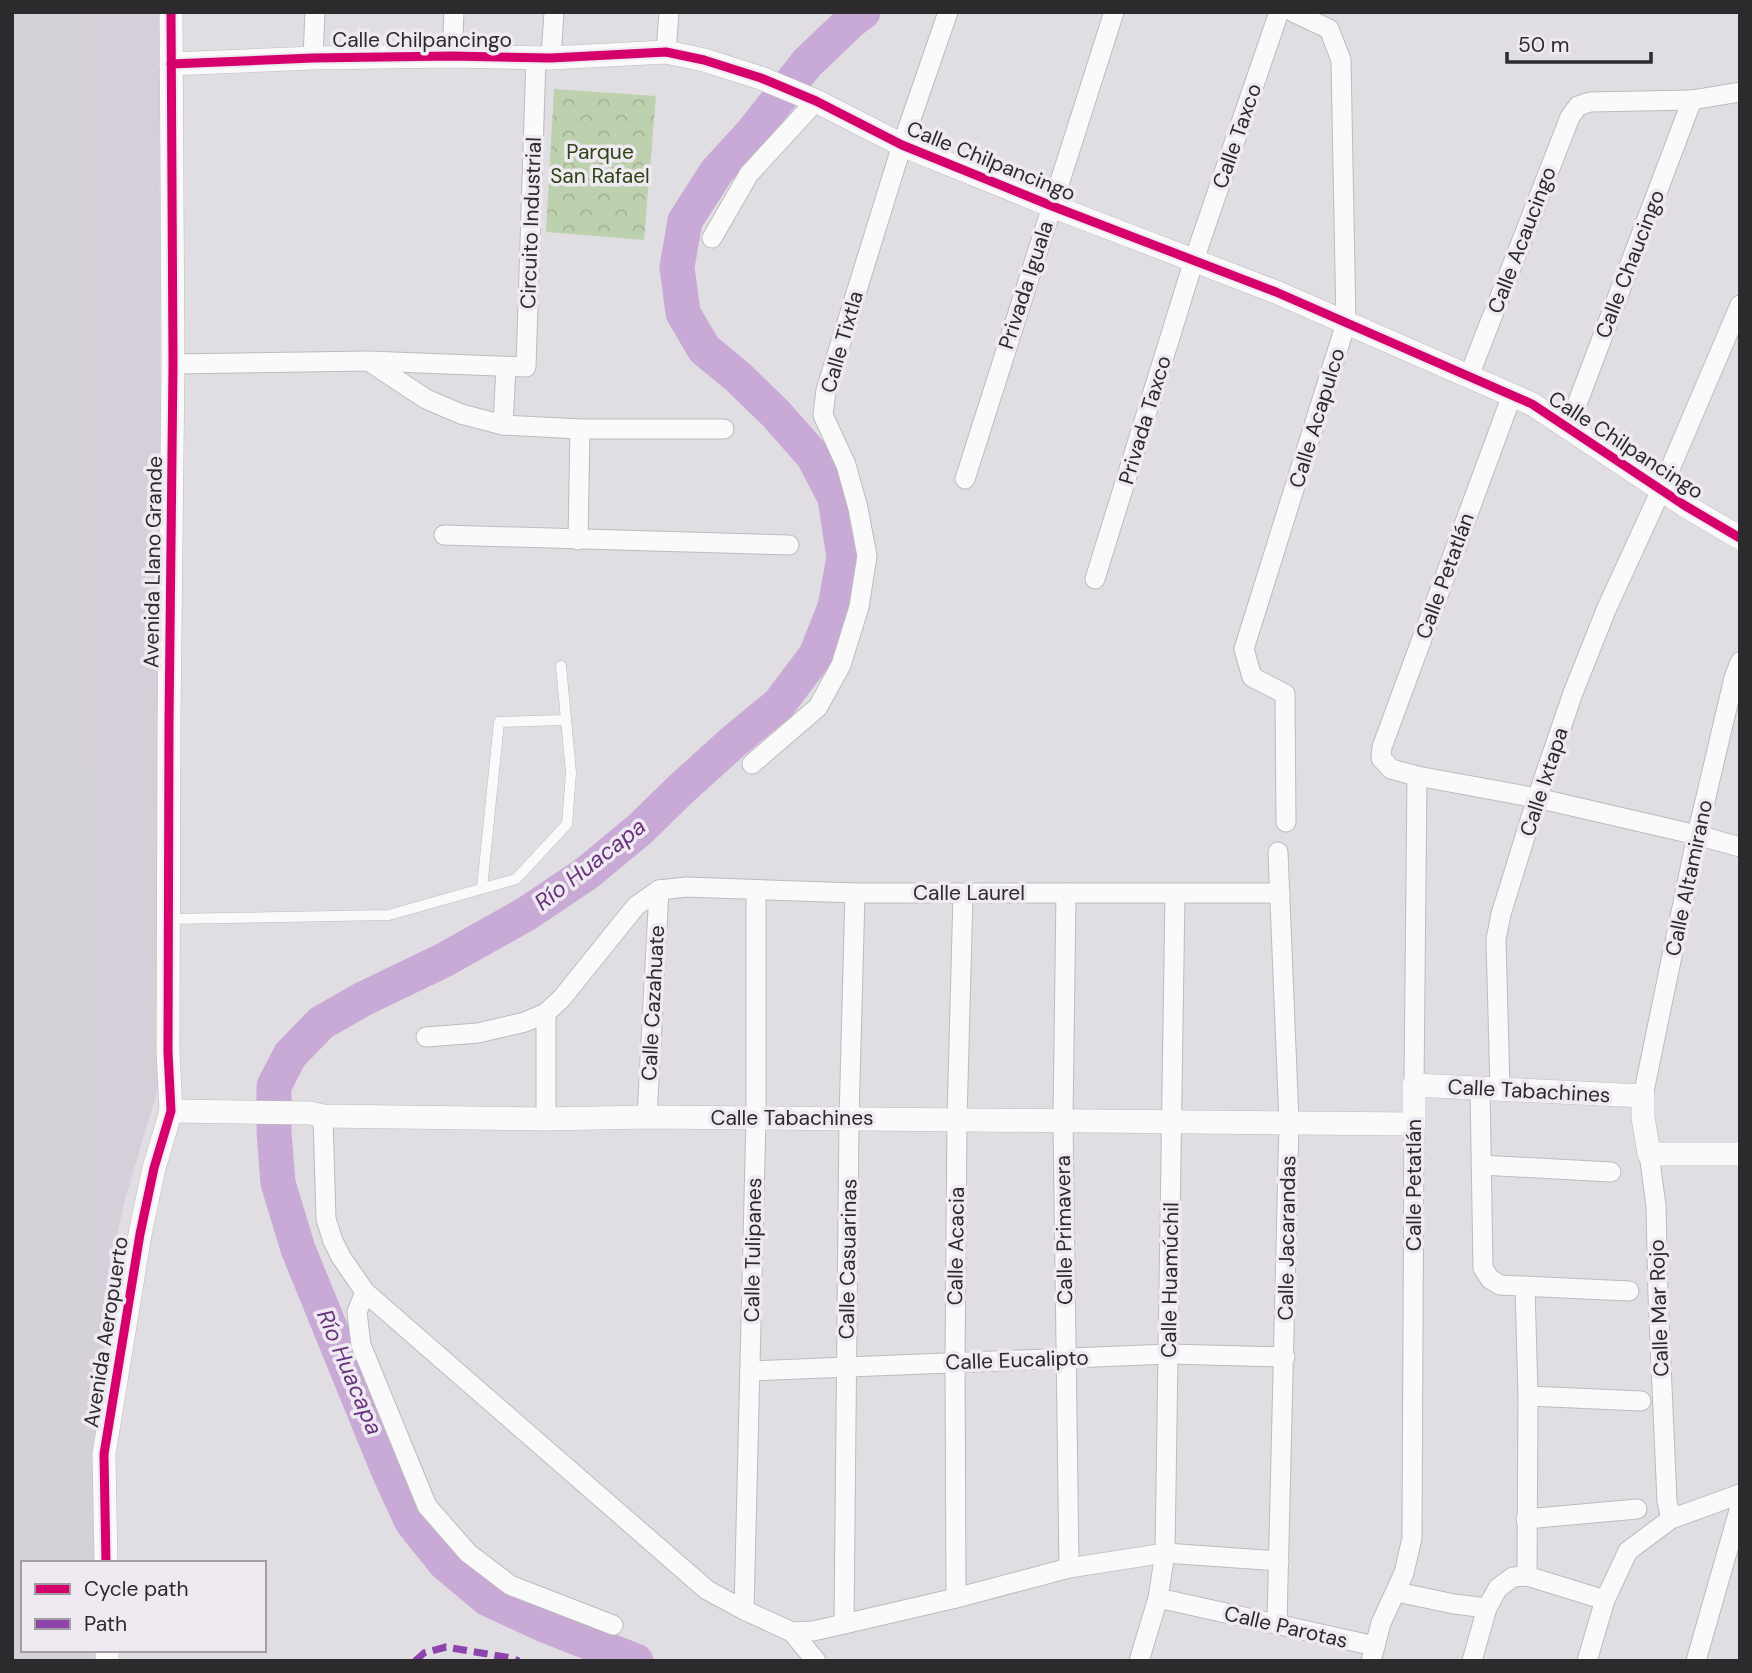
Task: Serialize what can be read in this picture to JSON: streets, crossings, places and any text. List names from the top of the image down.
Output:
{
  "streets": {
    "street": [
      "Calle Chilpancingo",
      "Calle Taxco",
      "Circuito Industrial",
      "Calle Acaucingo",
      "Calle Chaucingo",
      "Privada Iguala",
      "Calle Tixtla",
      "Calle Acapulco",
      "Privada Taxco",
      "Avenida Llano Grande",
      "Calle Petatlán",
      "Calle Ixtapa",
      "Calle Altamirano",
      "Calle Laurel",
      "Calle Cazahuate",
      "Calle Tabachines",
      "Calle Primavera",
      "Calle Jacarandas",
      "Calle Acacia",
      "Calle Tulipanes",
      "Calle Casuarinas",
      "Calle Huamúchil",
      "Calle Mar Rojo",
      "Avenida Aeropuerto",
      "Calle Eucalipto",
      "Calle Parotas"
    ]
  },
  "crossings": [
    ["Calle Chilpancingo", "Calle Taxco"],
    ["Calle Chilpancingo", "Circuito Industrial"],
    ["Calle Chilpancingo", "Calle Acaucingo"],
    ["Calle Chilpancingo", "Calle Chaucingo"],
    ["Calle Chilpancingo", "Privada Iguala"],
    ["Calle Chilpancingo", "Calle Tixtla"],
    ["Calle Chilpancingo", "Calle Acapulco"],
    ["Calle Chilpancingo", "Privada Taxco"],
    ["Calle Chilpancingo", "Avenida Llano Grande"],
    ["Calle Chilpancingo", "Calle Petatlán"],
    ["Calle Chilpancingo", "Calle Ixtapa"],
    ["Calle Taxco", "Privada Taxco"],
    ["Calle Acaucingo", "Calle Chaucingo"],
    ["Avenida Llano Grande", "Calle Tabachines"],
    ["Avenida Llano Grande", "Avenida Aeropuerto"],
    ["Calle Petatlán", "Calle Tabachines"],
    ["Calle Petatlán", "Calle Parotas"],
    ["Calle Ixtapa", "Calle Tabachines"],
    ["Calle Altamirano", "Calle Tabachines"],
    ["Calle Altamirano", "Calle Mar Rojo"],
    ["Calle Laurel", "Calle Cazahuate"],
    ["Calle Laurel", "Calle Primavera"],
    ["Calle Laurel", "Calle Jacarandas"],
    ["Calle Laurel", "Calle Acacia"],
    ["Calle Laurel", "Calle Tulipanes"],
    ["Calle Laurel", "Calle Casuarinas"],
    ["Calle Laurel", "Calle Huamúchil"],
    ["Calle Cazahuate", "Calle Tabachines"],
    ["Calle Tabachines", "Calle Primavera"],
    ["Calle Tabachines", "Calle Jacarandas"],
    ["Calle Tabachines", "Calle Acacia"],
    ["Calle Tabachines", "Calle Tulipanes"],
    ["Calle Tabachines", "Calle Casuarinas"],
    ["Calle Tabachines", "Calle Huamúchil"],
    ["Calle Tabachines", "Calle Mar Rojo"],
    ["Calle Tabachines", "Avenida Aeropuerto"],
    ["Calle Primavera", "Calle Eucalipto"],
    ["Calle Jacarandas", "Calle Eucalipto"],
    ["Calle Jacarandas", "Calle Parotas"],
    ["Calle Acacia", "Calle Eucalipto"],
    ["Calle Tulipanes", "Calle Eucalipto"],
    ["Calle Casuarinas", "Calle Eucalipto"],
    ["Calle Huamúchil", "Calle Eucalipto"]
  ],
  "water": ["Río Huacapa"],
  "parks": ["Parque San Rafael"],
  "legend": ["Cycle path", "Path"],
  "scale_bar": "50 m"
}
